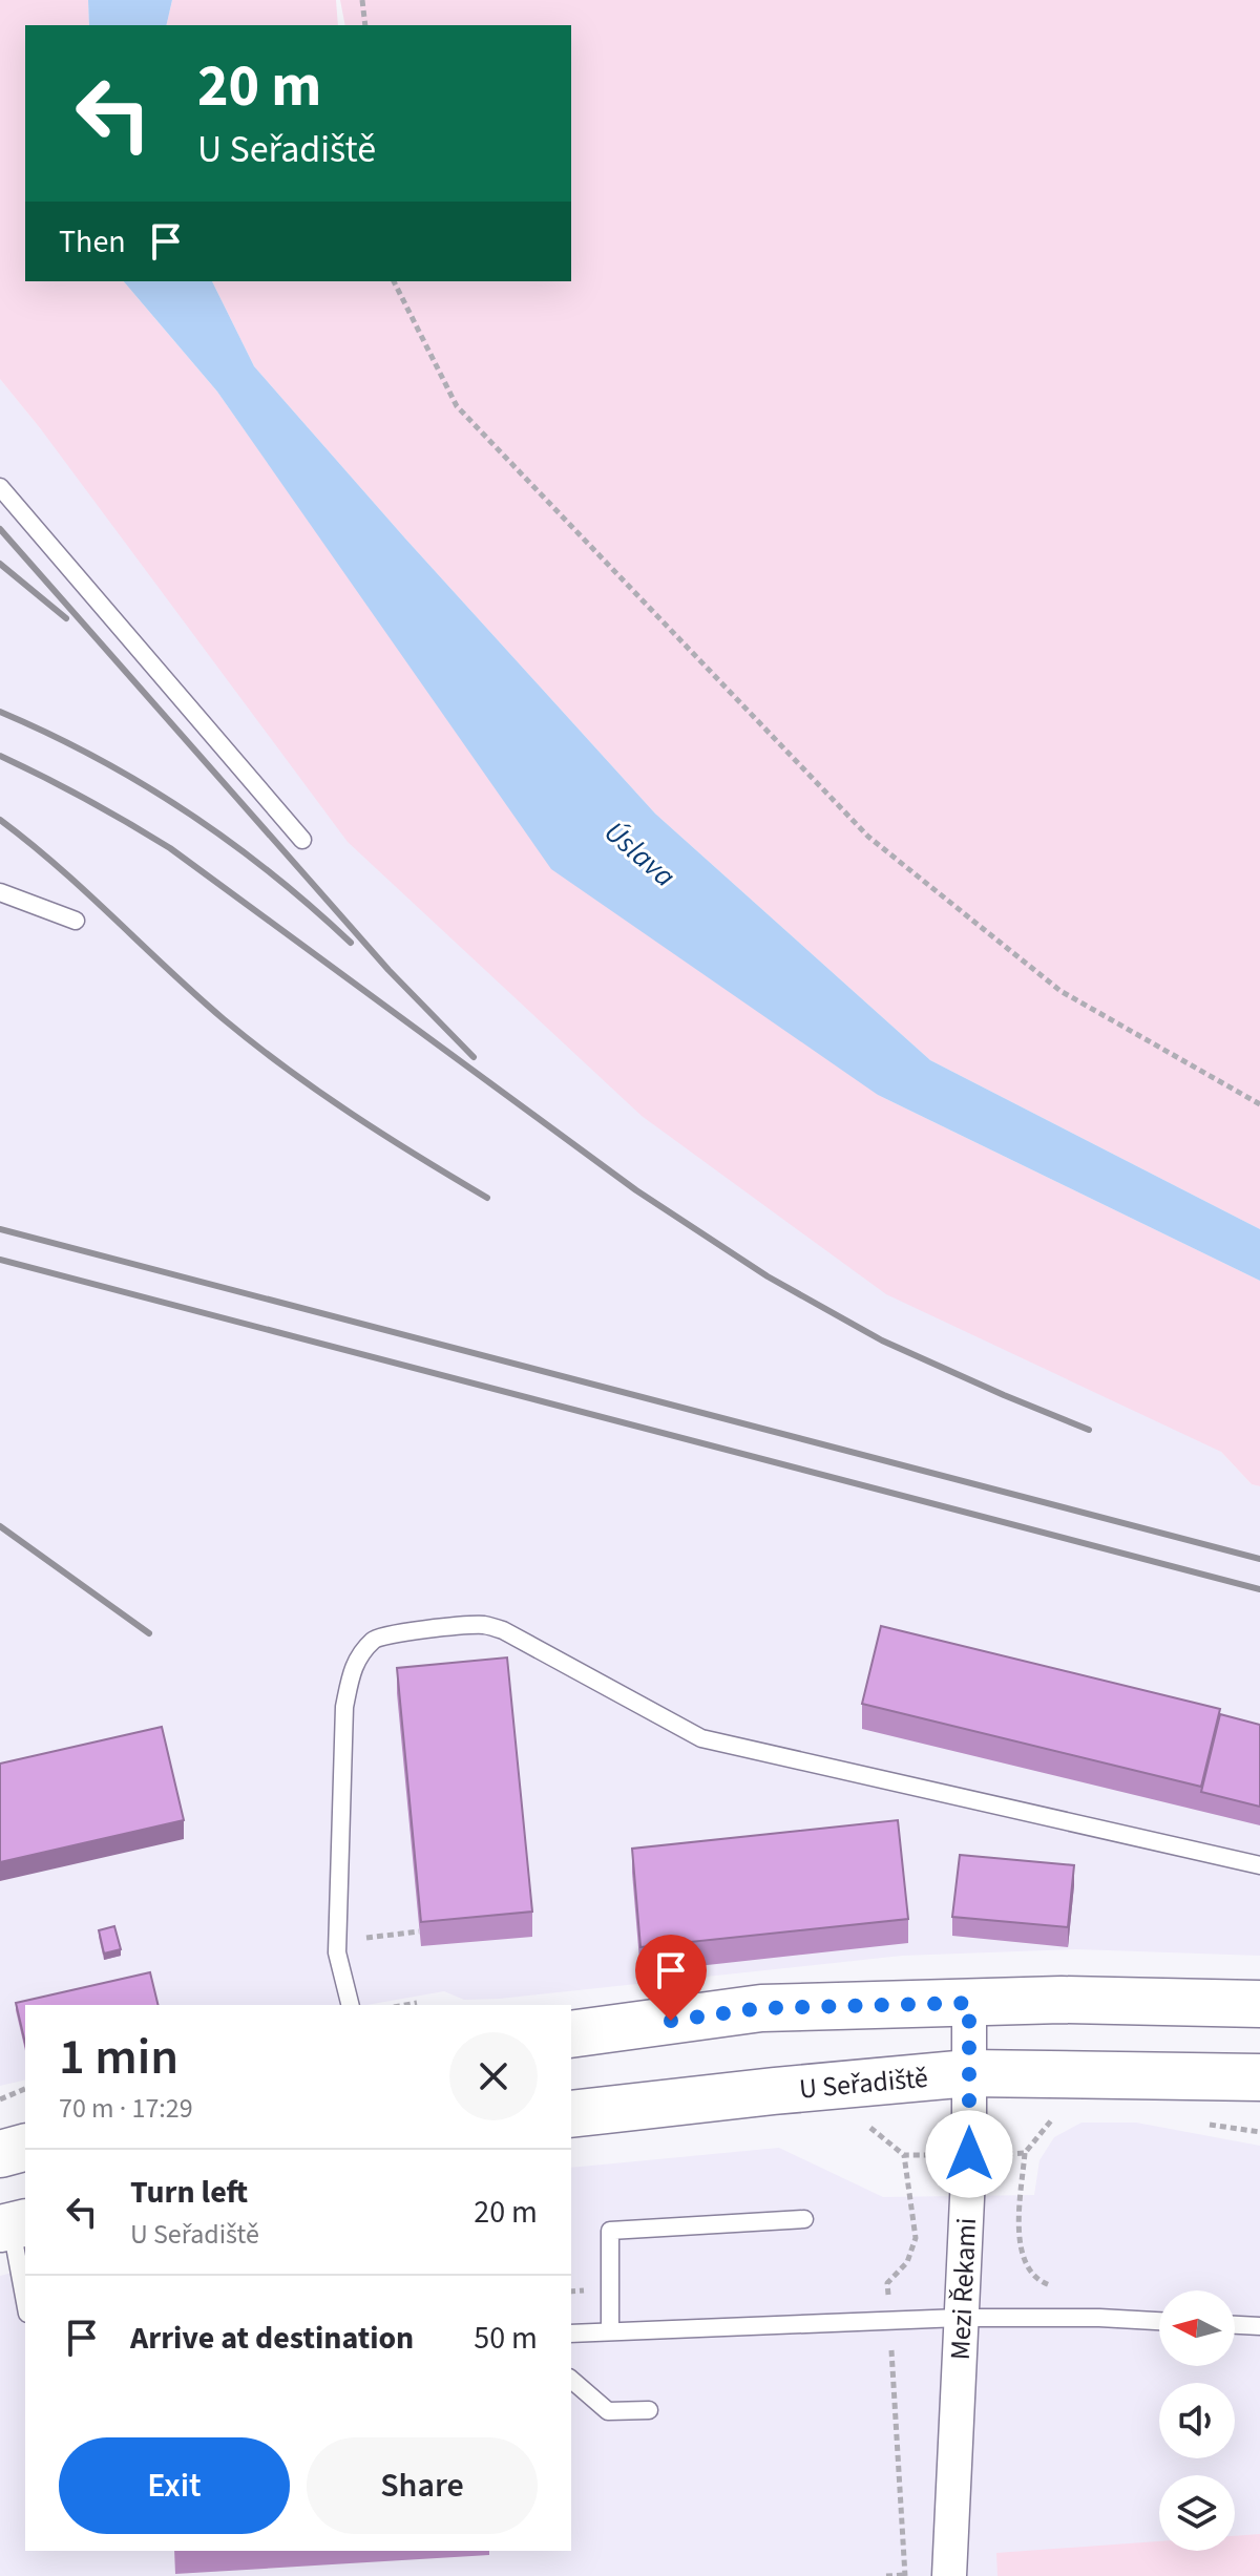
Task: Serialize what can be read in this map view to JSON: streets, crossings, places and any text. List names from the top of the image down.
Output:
{
  "streets": {
    "main road": ["U Seřadiště"],
    "street": ["Mezi Řekami"]
  },
  "crossings": [
    ["U Seřadiště", "Mezi Řekami"]
  ],
  "water": ["Úslava"],
  "north": "left",
  "page": {
    "turn": ["20 m", "U Seřadiště"],
    "then": "Then",
    "heading": ["1 min", "70 m · 17:29"],
    "list": [
      {
        "name": "Turn left",
        "note": "U Seřadiště",
        "value": "20 m"
      },
      {
        "name": "Arrive at destination",
        "value": "50 m"
      }
    ],
    "buttons": ["Exit", "Share"]
  }
}
